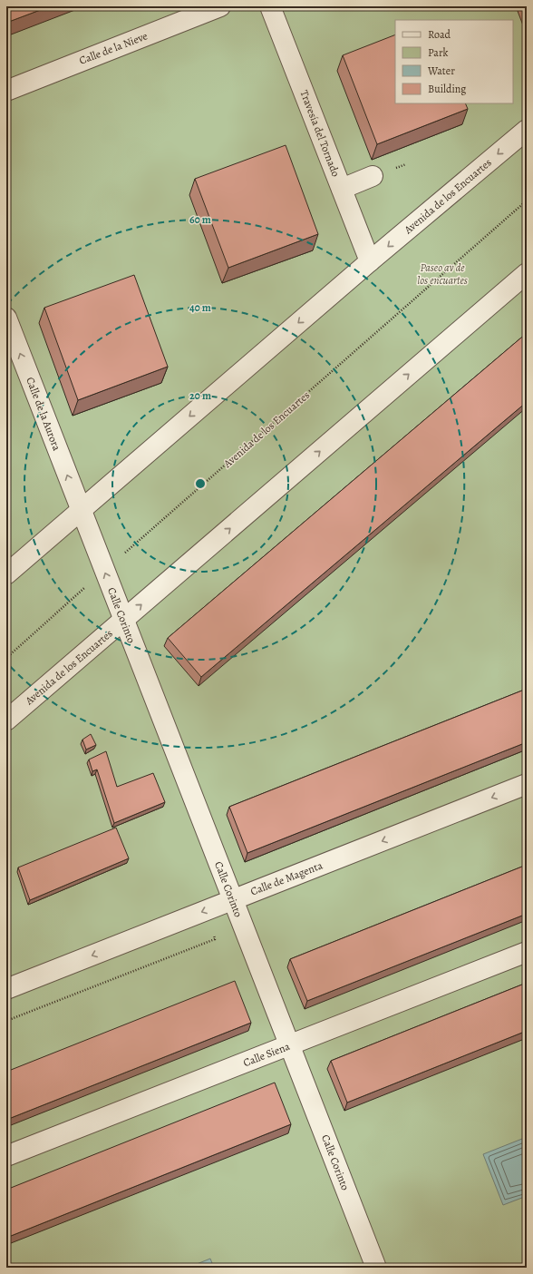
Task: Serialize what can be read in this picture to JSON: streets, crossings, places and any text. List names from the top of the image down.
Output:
{
  "streets": {
    "street": [
      "Calle de la Nieve",
      "Travesía del Tornado",
      "Avenida de los Encuartes",
      "Calle de la Aurora",
      "Calle Corinto",
      "Calle de Magenta",
      "Calle Siena"
    ]
  },
  "crossings": [
    ["Travesía del Tornado", "Avenida de los Encuartes"],
    ["Avenida de los Encuartes", "Calle de la Aurora"],
    ["Avenida de los Encuartes", "Calle Corinto"],
    ["Calle de la Aurora", "Calle Corinto"],
    ["Calle Corinto", "Calle de Magenta"],
    ["Calle Corinto", "Calle Siena"]
  ],
  "one_way": ["Calle de la Aurora", "Calle de Magenta"],
  "parks": ["Paseo av de los encuartes"],
  "legend": [
    "Road",
    "Park",
    "Water",
    "Building"
  ],
  "rings": ["60 m", "40 m", "20 m"]
}
